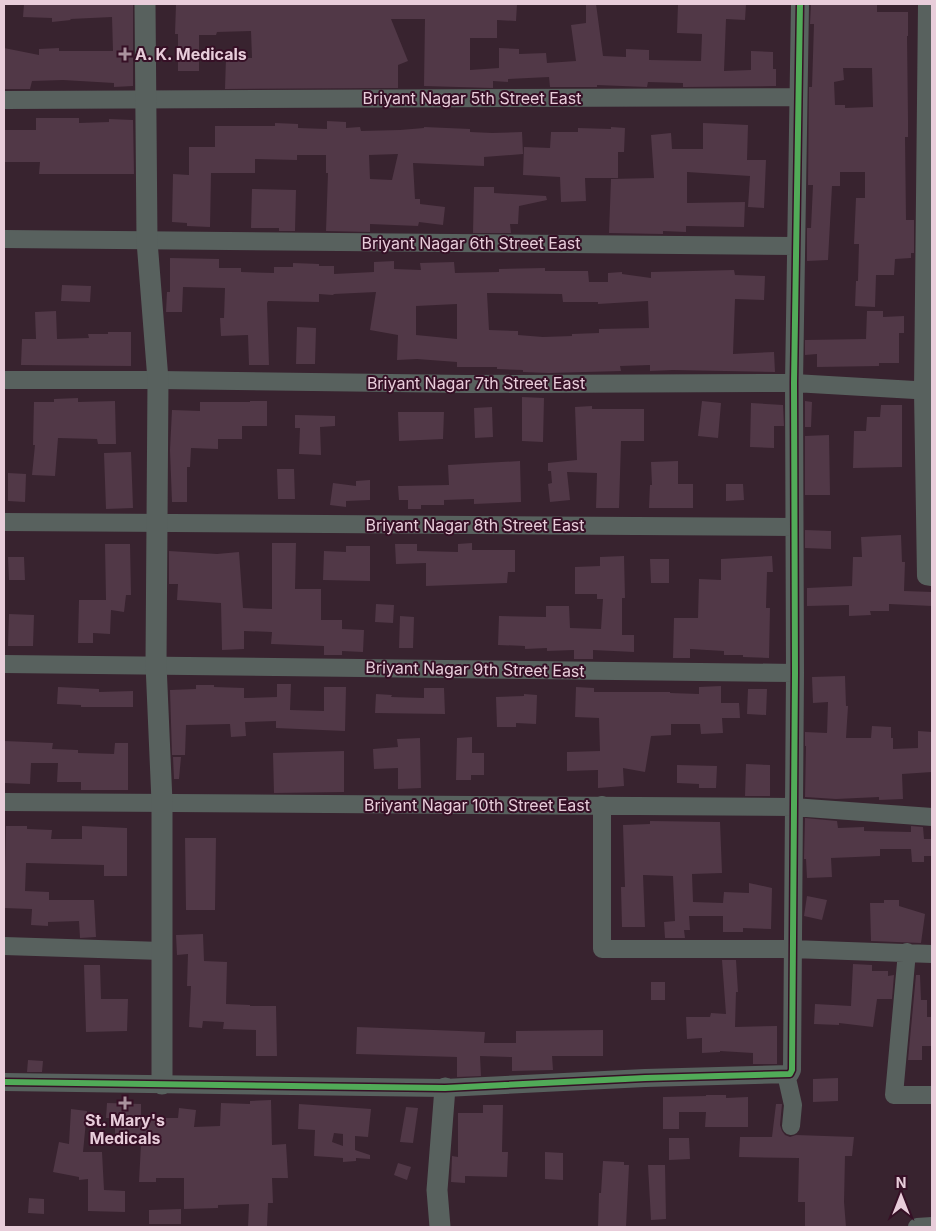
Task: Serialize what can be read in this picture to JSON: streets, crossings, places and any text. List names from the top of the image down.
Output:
{
  "streets": {
    "street": [
      "Briyant Nagar 5th Street East",
      "Briyant Nagar 6th Street East",
      "Briyant Nagar 7th Street East",
      "Briyant Nagar 8th Street East",
      "Briyant Nagar 9th Street East",
      "Briyant Nagar 10th Street East"
    ]
  },
  "places": {
    "health": ["A. K. Medicals", "St. Mary's Medicals"]
  },
  "north": "top"
}
